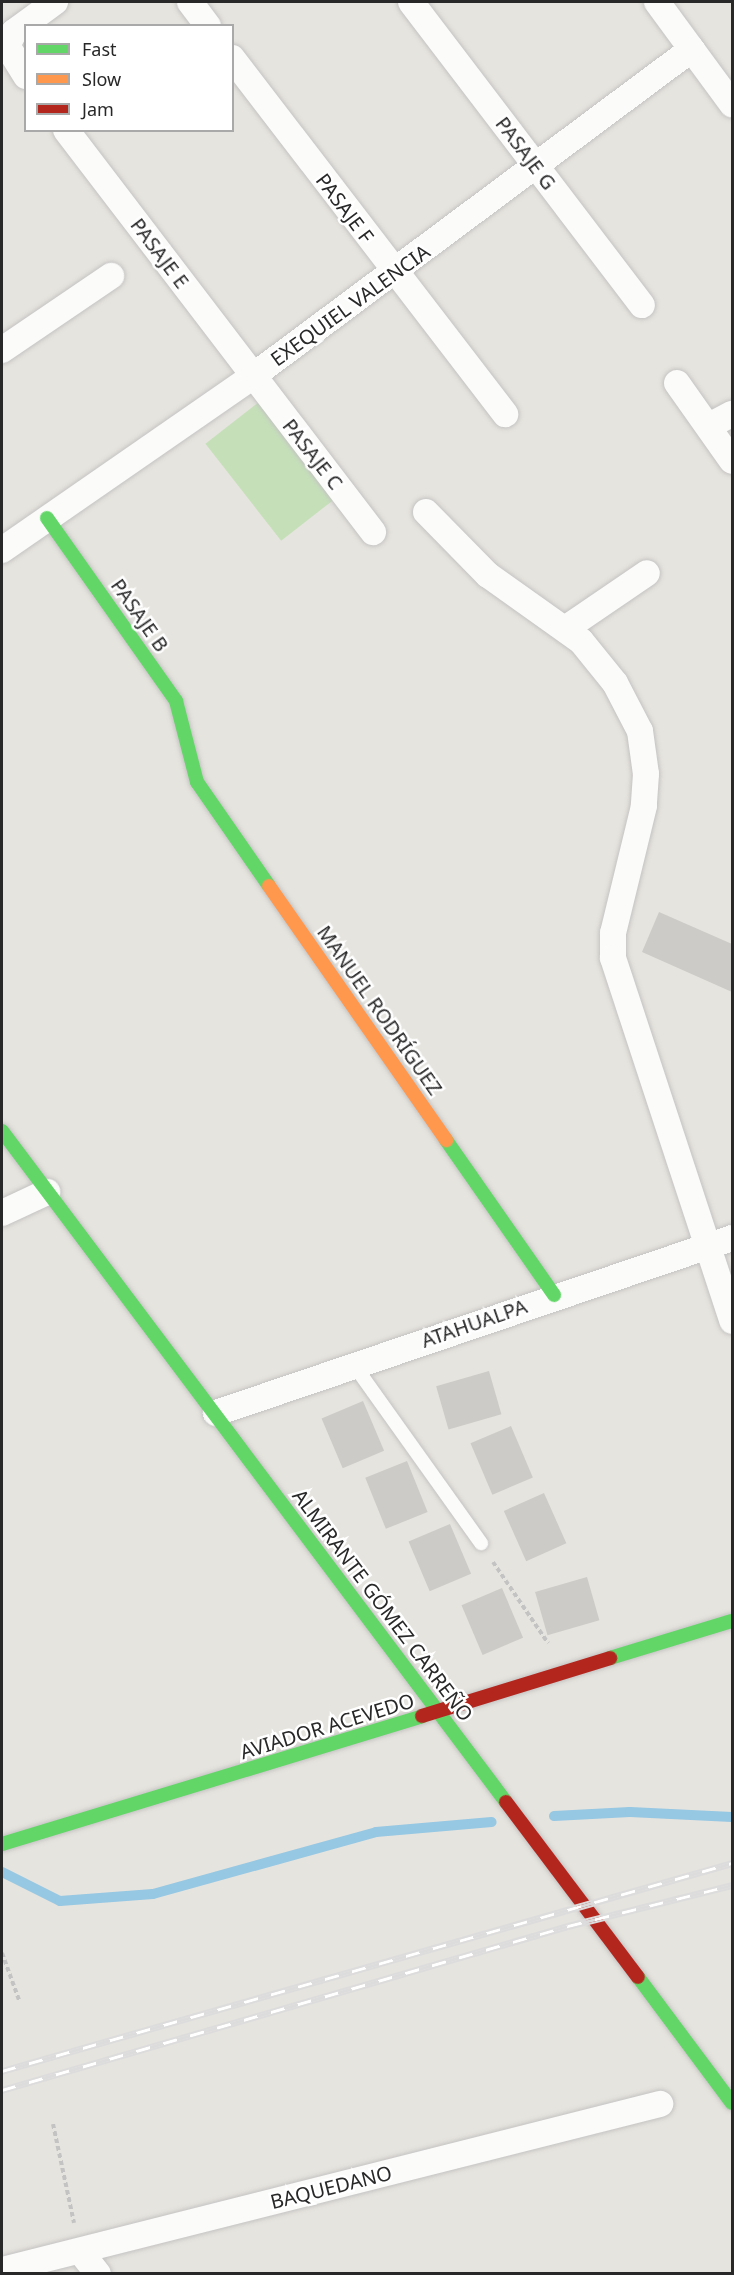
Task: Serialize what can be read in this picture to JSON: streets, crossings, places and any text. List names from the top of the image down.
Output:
{
  "streets": {
    "street": [
      "PASAJE G",
      "PASAJE F",
      "PASAJE E",
      "EXEQUIEL VALENCIA",
      "PASAJE C",
      "PASAJE B",
      "MANUEL RODRÍGUEZ",
      "ATAHUALPA",
      "ALMIRANTE GÓMEZ CARREÑO",
      "AVIADOR ACEVEDO",
      "BAQUEDANO"
    ]
  },
  "crossings": [
    ["PASAJE G", "EXEQUIEL VALENCIA"],
    ["PASAJE F", "EXEQUIEL VALENCIA"],
    ["PASAJE E", "EXEQUIEL VALENCIA"],
    ["PASAJE E", "PASAJE C"],
    ["EXEQUIEL VALENCIA", "PASAJE C"],
    ["EXEQUIEL VALENCIA", "PASAJE B"],
    ["PASAJE B", "MANUEL RODRÍGUEZ"],
    ["MANUEL RODRÍGUEZ", "ATAHUALPA"],
    ["ATAHUALPA", "ALMIRANTE GÓMEZ CARREÑO"],
    ["ALMIRANTE GÓMEZ CARREÑO", "AVIADOR ACEVEDO"]
  ],
  "legend": ["Fast", "Slow", "Jam"]
}
